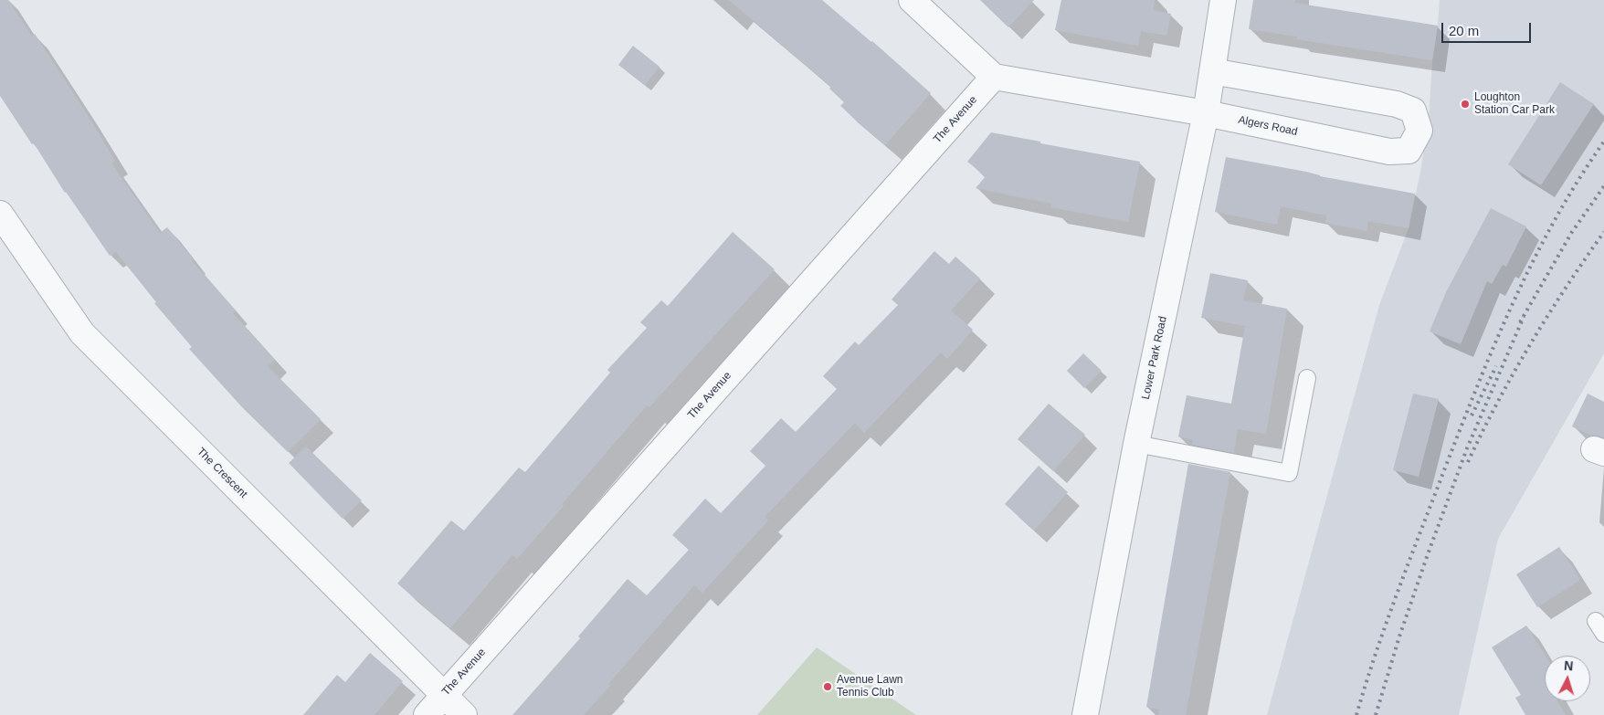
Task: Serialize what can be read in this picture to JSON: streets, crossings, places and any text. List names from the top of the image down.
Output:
{
  "streets": {
    "street": [
      "The Avenue",
      "Algers Road",
      "Lower Park Road",
      "The Crescent"
    ]
  },
  "crossings": [
    ["The Avenue", "Algers Road"],
    ["The Avenue", "The Crescent"],
    ["Algers Road", "Lower Park Road"]
  ],
  "places": ["Loughton Station Car Park", "Avenue Lawn Tennis Club"],
  "scale_bar": "20 m",
  "north": "top"
}
